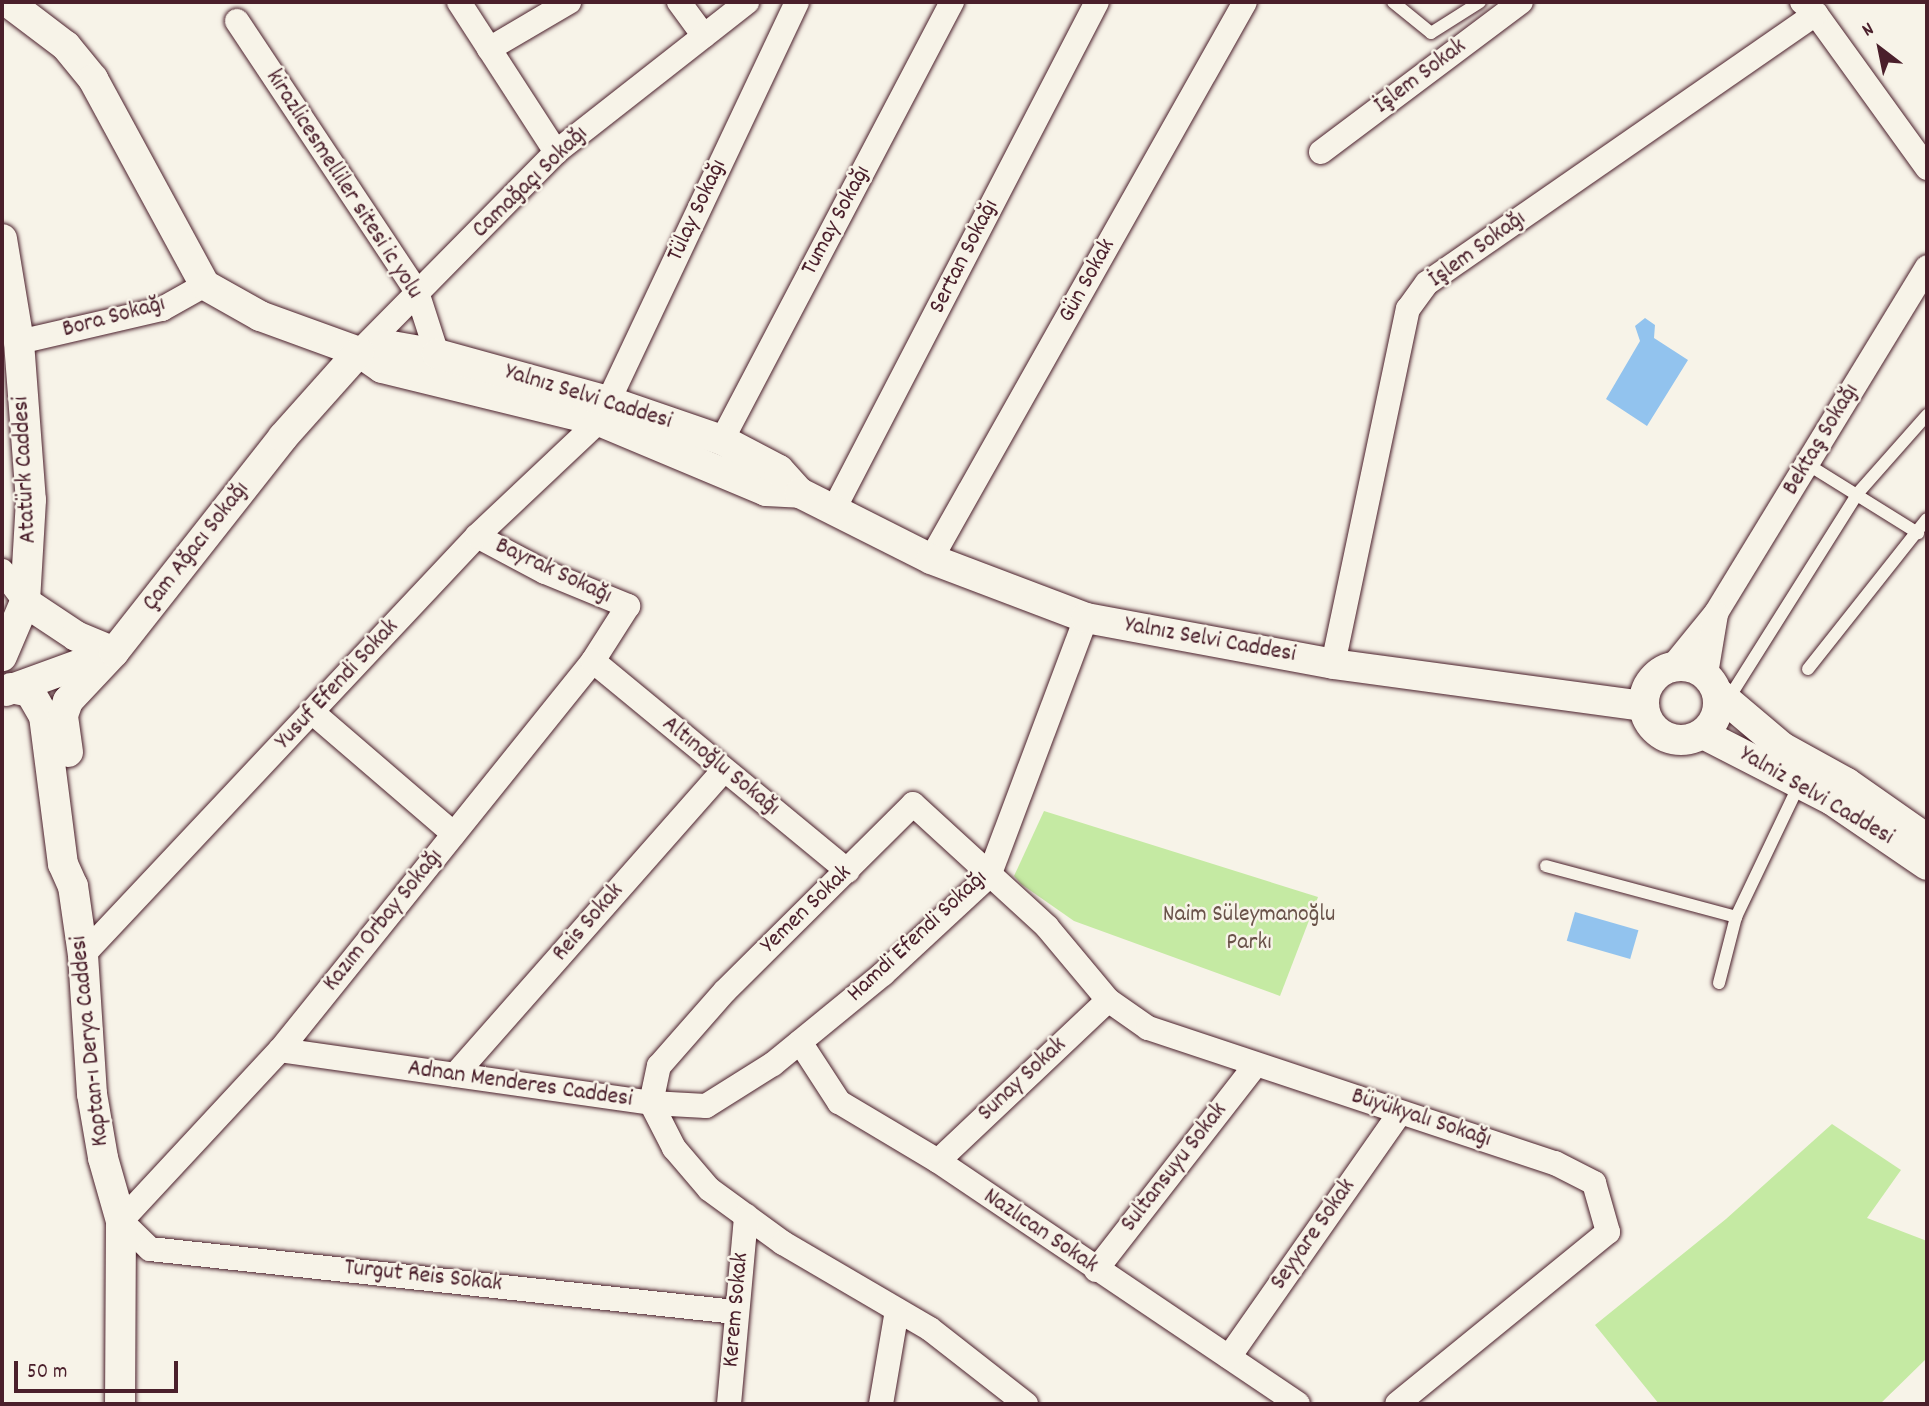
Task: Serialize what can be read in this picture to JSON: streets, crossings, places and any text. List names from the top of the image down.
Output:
{
  "streets": {
    "street": [
      "İşlem Sokak",
      "Camağaçı Sokağı",
      "kirazlicesmelliler sitesi ic yolu",
      "Tülay Sokağı",
      "Tumay Sokağı",
      "İşlem Sokağı",
      "Sertan Sokağı",
      "Gün Sokak",
      "Bora Sokağı",
      "Yalnız Selvi Caddesi",
      "Bektaş Sokağı",
      "Atatürk Caddesi",
      "Çam Ağacı Sokağı",
      "Bayrak Sokağı",
      "Yusuf Efendi Sokak",
      "Altınoğlu Sokağı",
      "Yalniz Selvi Caddesi",
      "Yemen Sokak",
      "Kazım Orbay Sokağı",
      "Reis Sokak",
      "Hamdi Efendi Sokağı",
      "Kaptan-ı Derya Caddesi",
      "Sunay Sokak",
      "Adnan Menderes Caddesi",
      "Büyükyalı Sokağı",
      "Sultansuyu Sokak",
      "Nazlıcan Sokak",
      "Seyyare Sokak",
      "Turgut Reis Sokak",
      "Kerem Sokak"
    ]
  },
  "crossings": [
    ["Camağaçı Sokağı", "kirazlicesmelliler sitesi ic yolu"],
    ["Camağaçı Sokağı", "Yalnız Selvi Caddesi"],
    ["Camağaçı Sokağı", "Çam Ağacı Sokağı"],
    ["kirazlicesmelliler sitesi ic yolu", "Yalnız Selvi Caddesi"],
    ["Tülay Sokağı", "Yalnız Selvi Caddesi"],
    ["Tülay Sokağı", "Yusuf Efendi Sokak"],
    ["Tumay Sokağı", "Yalnız Selvi Caddesi"],
    ["İşlem Sokağı", "Yalnız Selvi Caddesi"],
    ["Sertan Sokağı", "Yalnız Selvi Caddesi"],
    ["Gün Sokak", "Yalnız Selvi Caddesi"],
    ["Bora Sokağı", "Yalnız Selvi Caddesi"],
    ["Bora Sokağı", "Atatürk Caddesi"],
    ["Yalnız Selvi Caddesi", "Çam Ağacı Sokağı"],
    ["Yalnız Selvi Caddesi", "Yusuf Efendi Sokak"],
    ["Yalnız Selvi Caddesi", "Yalniz Selvi Caddesi"],
    ["Yalnız Selvi Caddesi", "Hamdi Efendi Sokağı"],
    ["Çam Ağacı Sokağı", "Kaptan-ı Derya Caddesi"],
    ["Bayrak Sokağı", "Yusuf Efendi Sokak"],
    ["Bayrak Sokağı", "Kazım Orbay Sokağı"],
    ["Yusuf Efendi Sokak", "Kaptan-ı Derya Caddesi"],
    ["Altınoğlu Sokağı", "Yemen Sokak"],
    ["Altınoğlu Sokağı", "Kazım Orbay Sokağı"],
    ["Altınoğlu Sokağı", "Reis Sokak"],
    ["Yemen Sokak", "Hamdi Efendi Sokağı"],
    ["Yemen Sokak", "Adnan Menderes Caddesi"],
    ["Yemen Sokak", "Büyükyalı Sokağı"],
    ["Kazım Orbay Sokağı", "Kaptan-ı Derya Caddesi"],
    ["Kazım Orbay Sokağı", "Adnan Menderes Caddesi"],
    ["Kazım Orbay Sokağı", "Turgut Reis Sokak"],
    ["Reis Sokak", "Adnan Menderes Caddesi"],
    ["Hamdi Efendi Sokağı", "Adnan Menderes Caddesi"],
    ["Hamdi Efendi Sokağı", "Büyükyalı Sokağı"],
    ["Hamdi Efendi Sokağı", "Nazlıcan Sokak"],
    ["Kaptan-ı Derya Caddesi", "Turgut Reis Sokak"],
    ["Sunay Sokak", "Büyükyalı Sokağı"],
    ["Sunay Sokak", "Nazlıcan Sokak"],
    ["Adnan Menderes Caddesi", "Kerem Sokak"],
    ["Büyükyalı Sokağı", "Sultansuyu Sokak"],
    ["Büyükyalı Sokağı", "Seyyare Sokak"],
    ["Sultansuyu Sokak", "Nazlıcan Sokak"],
    ["Nazlıcan Sokak", "Seyyare Sokak"],
    ["Turgut Reis Sokak", "Kerem Sokak"]
  ],
  "parks": ["Naim Süleymanoğlu Parkı"],
  "scale_bar": "50 m",
  "north": "top left"
}
